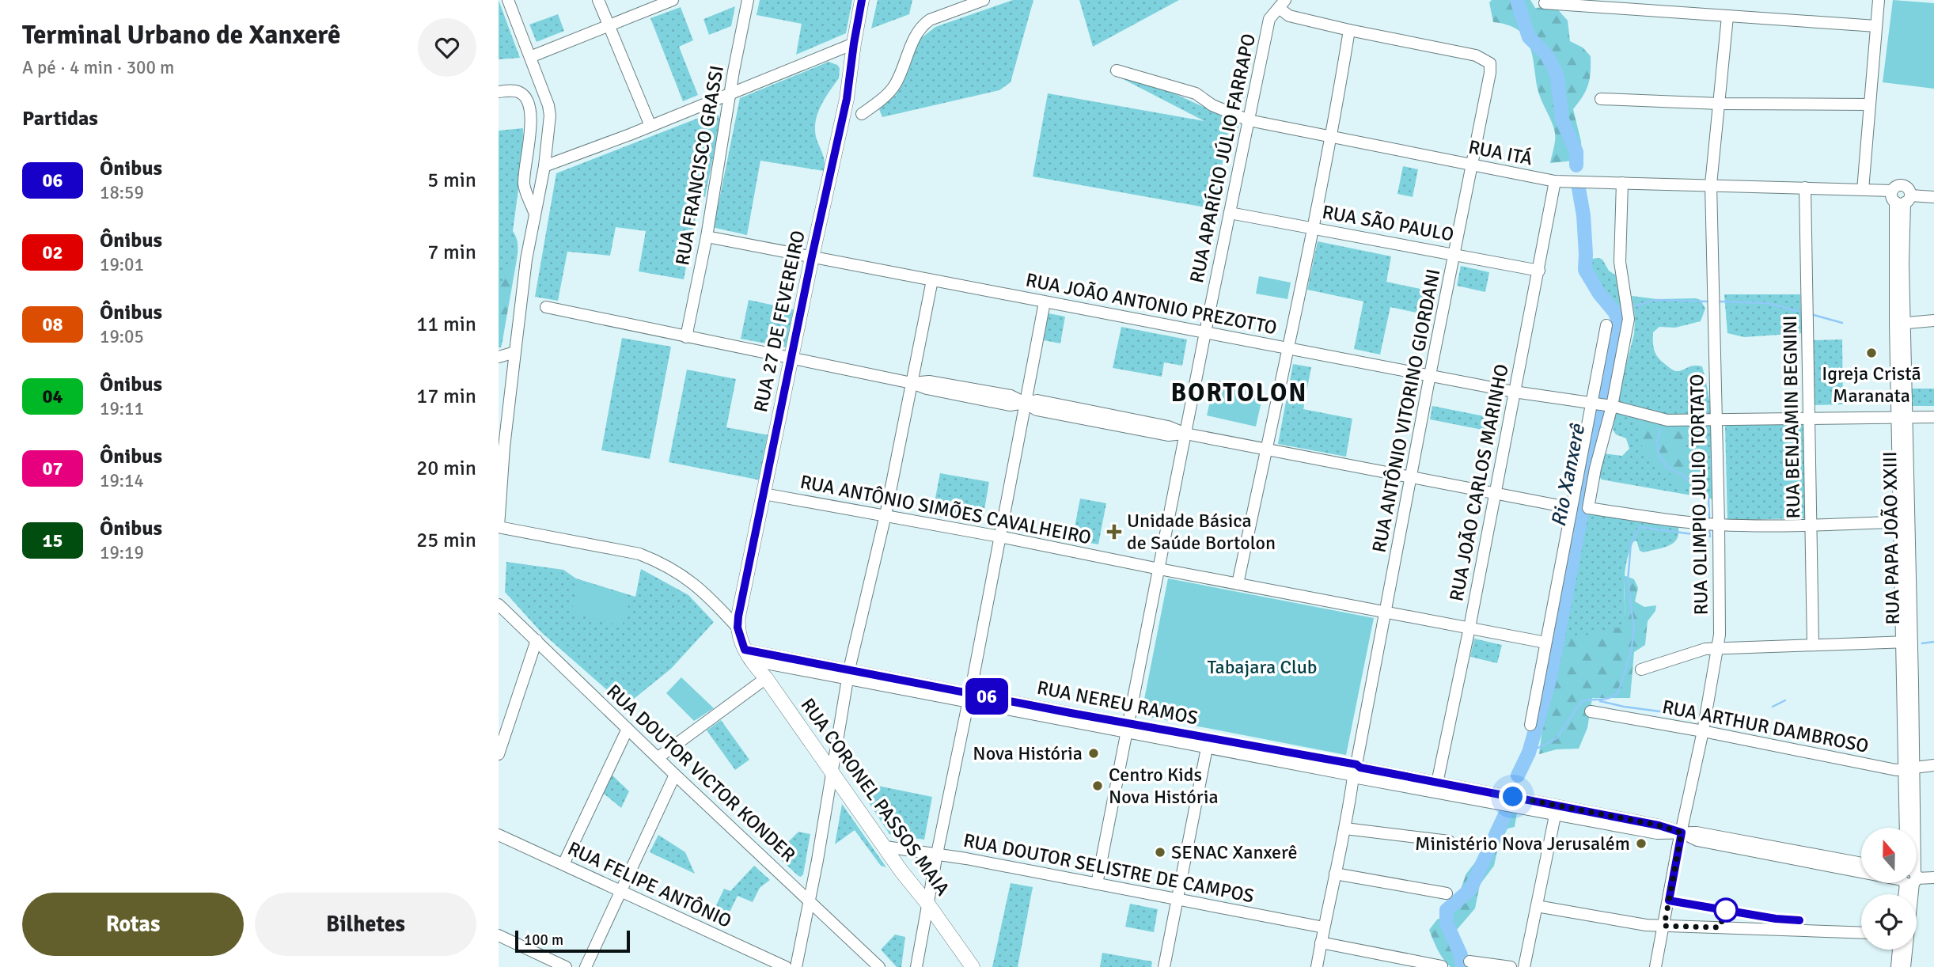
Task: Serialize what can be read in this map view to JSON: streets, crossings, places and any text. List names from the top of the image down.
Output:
{
  "streets": {
    "main road": ["RUA 27 DE FEVEREIRO", "RUA CORONEL PASSOS MAIA"],
    "street": [
      "RUA ITÁ",
      "RUA APARÍCIO JÚLIO FARRAPO",
      "RUA FRANCISCO GRASSI",
      "RUA SÃO PAULO",
      "RUA JOÃO ANTONIO PREZOTTO",
      "RUA ANTÔNIO VITORINO GIORDANI",
      "RUA BENJAMIN BEGNINI",
      "RUA JOÃO CARLOS MARINHO",
      "RUA OLIMPIO JULIO TORTATO",
      "RUA ANTÔNIO SIMÕES CAVALHEIRO",
      "RUA PAPA JOÃO XXIII",
      "RUA NEREU RAMOS",
      "RUA ARTHUR DAMBROSO",
      "RUA DOUTOR VICTOR KONDER",
      "RUA DOUTOR SELISTRE DE CAMPOS",
      "RUA FELIPE ANTÔNIO"
    ]
  },
  "crossings": [
    ["RUA ITÁ", "RUA APARÍCIO JÚLIO FARRAPO"],
    ["RUA ITÁ", "RUA ANTÔNIO VITORINO GIORDANI"],
    ["RUA ITÁ", "RUA BENJAMIN BEGNINI"],
    ["RUA ITÁ", "RUA JOÃO CARLOS MARINHO"],
    ["RUA ITÁ", "RUA OLIMPIO JULIO TORTATO"],
    ["RUA ITÁ", "RUA PAPA JOÃO XXIII"],
    ["RUA APARÍCIO JÚLIO FARRAPO", "RUA SÃO PAULO"],
    ["RUA APARÍCIO JÚLIO FARRAPO", "RUA JOÃO ANTONIO PREZOTTO"],
    ["RUA APARÍCIO JÚLIO FARRAPO", "RUA ANTÔNIO SIMÕES CAVALHEIRO"],
    ["RUA APARÍCIO JÚLIO FARRAPO", "RUA NEREU RAMOS"],
    ["RUA APARÍCIO JÚLIO FARRAPO", "RUA DOUTOR SELISTRE DE CAMPOS"],
    ["RUA FRANCISCO GRASSI", "RUA JOÃO ANTONIO PREZOTTO"],
    ["RUA SÃO PAULO", "RUA ANTÔNIO VITORINO GIORDANI"],
    ["RUA SÃO PAULO", "RUA JOÃO CARLOS MARINHO"],
    ["RUA JOÃO ANTONIO PREZOTTO", "RUA 27 DE FEVEREIRO"],
    ["RUA JOÃO ANTONIO PREZOTTO", "RUA ANTÔNIO VITORINO GIORDANI"],
    ["RUA JOÃO ANTONIO PREZOTTO", "RUA BENJAMIN BEGNINI"],
    ["RUA JOÃO ANTONIO PREZOTTO", "RUA JOÃO CARLOS MARINHO"],
    ["RUA JOÃO ANTONIO PREZOTTO", "RUA OLIMPIO JULIO TORTATO"],
    ["RUA JOÃO ANTONIO PREZOTTO", "RUA PAPA JOÃO XXIII"],
    ["RUA 27 DE FEVEREIRO", "RUA ANTÔNIO SIMÕES CAVALHEIRO"],
    ["RUA 27 DE FEVEREIRO", "RUA NEREU RAMOS"],
    ["RUA 27 DE FEVEREIRO", "RUA CORONEL PASSOS MAIA"],
    ["RUA ANTÔNIO VITORINO GIORDANI", "RUA ANTÔNIO SIMÕES CAVALHEIRO"],
    ["RUA ANTÔNIO VITORINO GIORDANI", "RUA NEREU RAMOS"],
    ["RUA ANTÔNIO VITORINO GIORDANI", "RUA DOUTOR SELISTRE DE CAMPOS"],
    ["RUA JOÃO CARLOS MARINHO", "RUA ANTÔNIO SIMÕES CAVALHEIRO"],
    ["RUA JOÃO CARLOS MARINHO", "RUA NEREU RAMOS"],
    ["RUA OLIMPIO JULIO TORTATO", "RUA NEREU RAMOS"],
    ["RUA OLIMPIO JULIO TORTATO", "RUA ARTHUR DAMBROSO"],
    ["RUA PAPA JOÃO XXIII", "RUA ARTHUR DAMBROSO"],
    ["RUA NEREU RAMOS", "RUA CORONEL PASSOS MAIA"],
    ["RUA CORONEL PASSOS MAIA", "RUA DOUTOR SELISTRE DE CAMPOS"]
  ],
  "districts": ["BORTOLON"],
  "water": ["Rio Xanxerê"],
  "parks": ["Tabajara Club"],
  "places": {
    "other": [
      "Igreja Cristã Maranata",
      "Nova História",
      "Centro Kids Nova História",
      "Ministério Nova Jerusalém",
      "SENAC Xanxerê"
    ],
    "health": ["Unidade Básica de Saúde Bortolon"]
  },
  "lines": ["bus line 06"],
  "scale_bar": "100 m",
  "north": "top",
  "page": {
    "heading": [
      ["Terminal Urbano de Xanxerê", "A pé · 4 min · 300 m"],
      "Partidas"
    ],
    "on_map": "06",
    "list": [
      {
        "mark": "06",
        "name": "Ônibus",
        "note": "18:59",
        "value": "5 min"
      },
      {
        "mark": "02",
        "name": "Ônibus",
        "note": "19:01",
        "value": "7 min"
      },
      {
        "mark": "08",
        "name": "Ônibus",
        "note": "19:05",
        "value": "11 min"
      },
      {
        "mark": "04",
        "name": "Ônibus",
        "note": "19:11",
        "value": "17 min"
      },
      {
        "mark": "07",
        "name": "Ônibus",
        "note": "19:14",
        "value": "20 min"
      },
      {
        "mark": "15",
        "name": "Ônibus",
        "note": "19:19",
        "value": "25 min"
      }
    ],
    "buttons": ["Rotas", "Bilhetes"],
    "scale": "100 m"
  }
}
